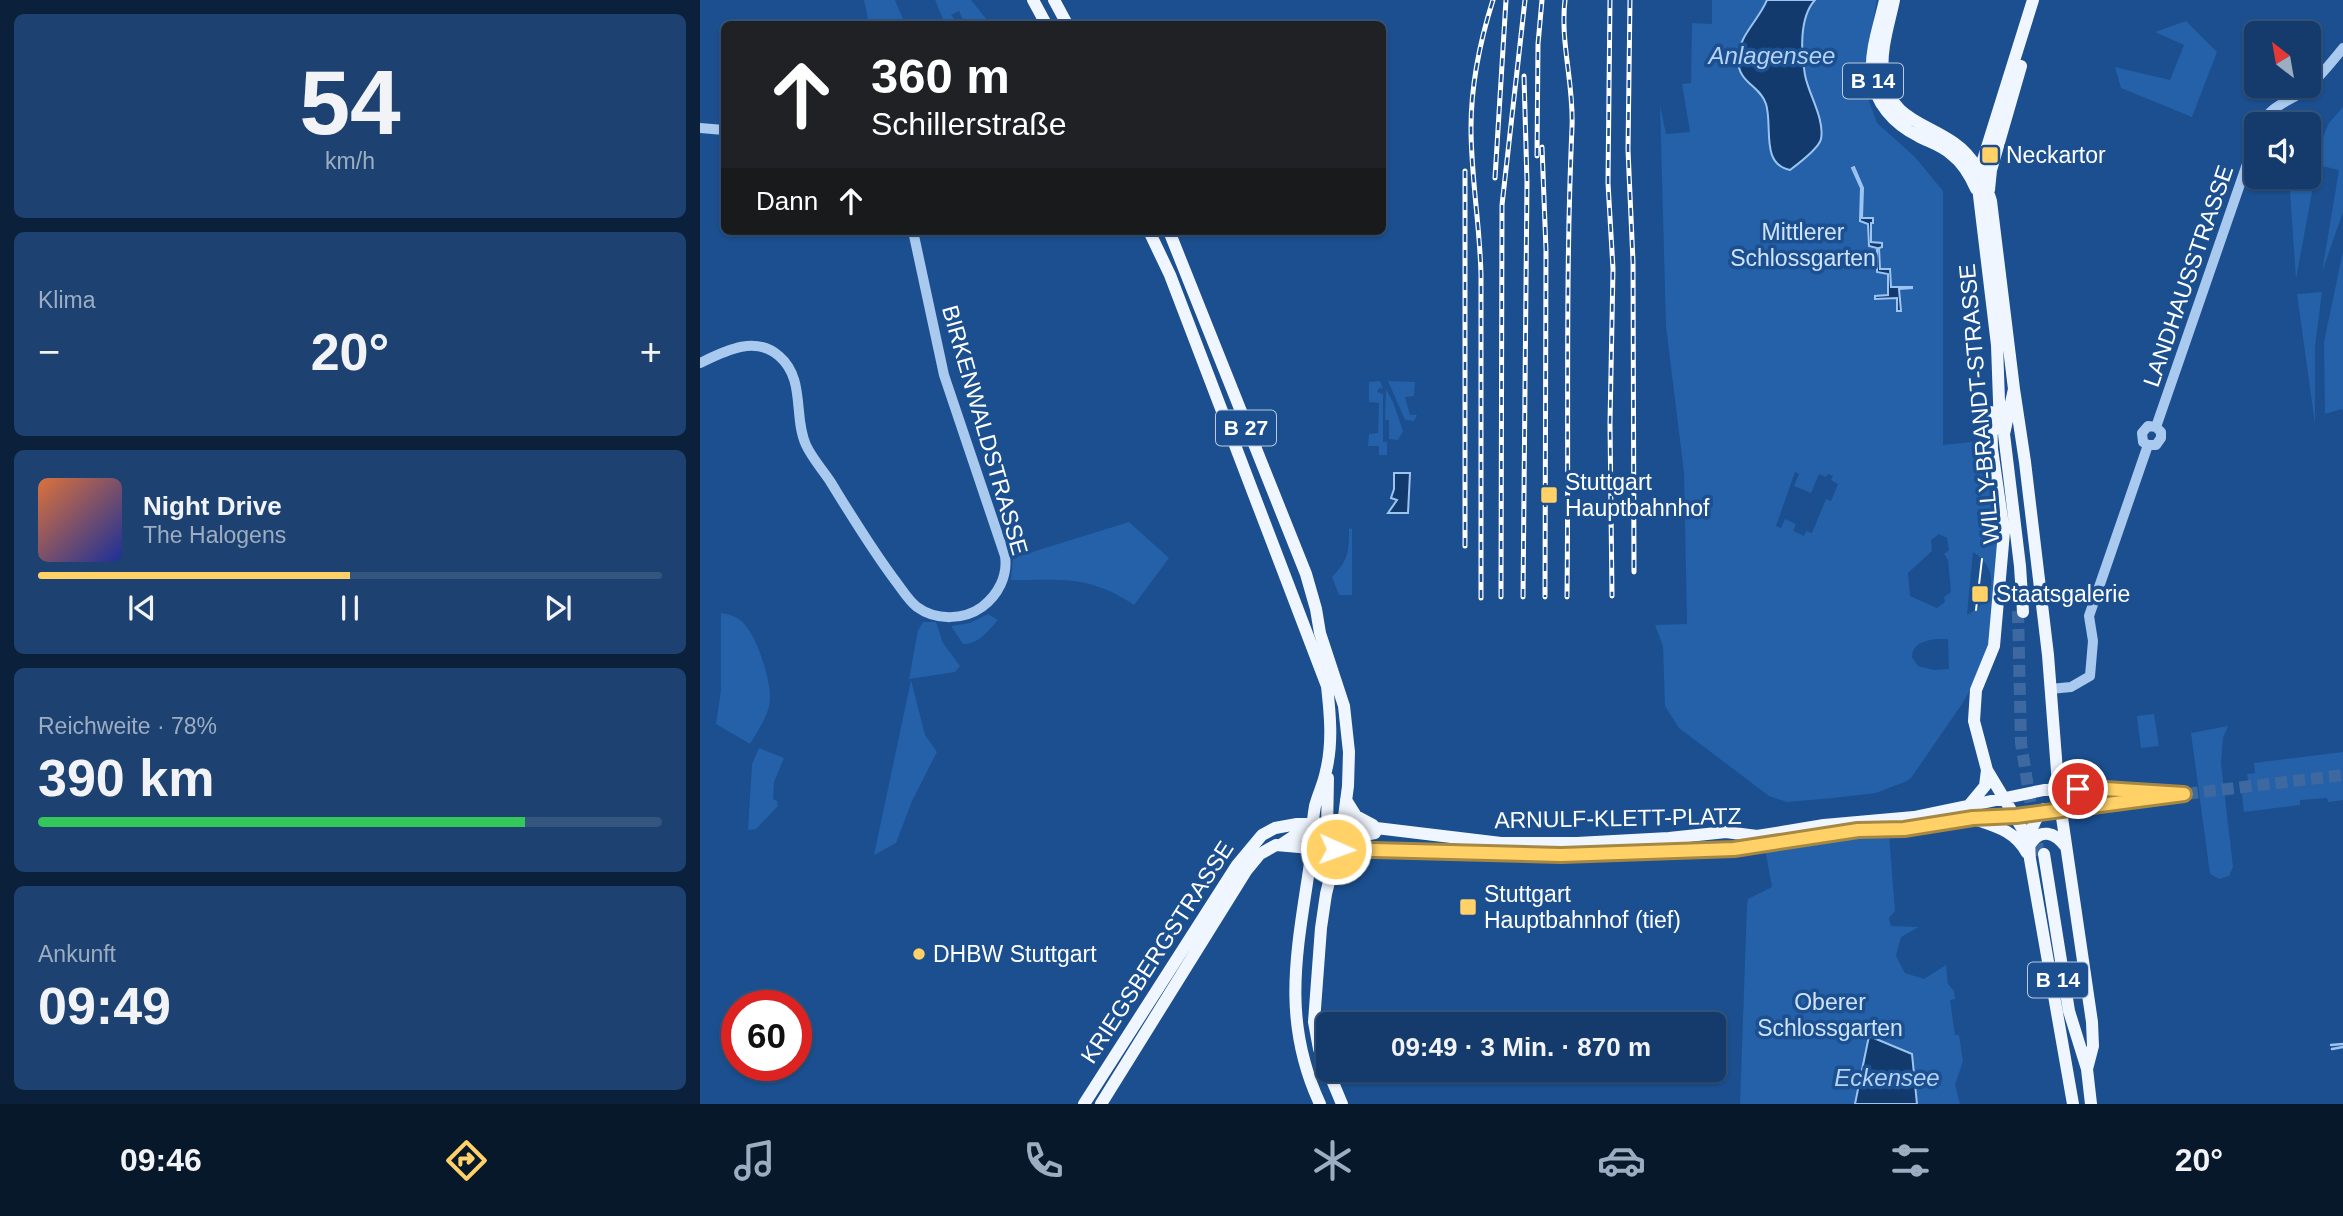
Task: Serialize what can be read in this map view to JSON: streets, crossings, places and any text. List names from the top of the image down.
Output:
{
  "streets": {
    "main road": [
      "B 14",
      "WILLY-BRANDT-STRASSE",
      "B 27",
      "ARNULF-KLETT-PLATZ",
      "KRIEGSBERGSTRASSE"
    ],
    "street": ["LANDHAUSSTRASSE", "BIRKENWALDSTRASSE"]
  },
  "crossings": [
    ["B 14", "WILLY-BRANDT-STRASSE"],
    ["B 27", "ARNULF-KLETT-PLATZ"],
    ["B 27", "KRIEGSBERGSTRASSE"],
    ["ARNULF-KLETT-PLATZ", "KRIEGSBERGSTRASSE"]
  ],
  "water": ["Anlagensee", "Eckensee"],
  "parks": ["Mittlerer Schlossgarten", "Oberer Schlossgarten"],
  "places": {
    "transit": [
      "Neckartor",
      "Stuttgart Hauptbahnhof",
      "Staatsgalerie",
      "Stuttgart Hauptbahnhof (tief)"
    ],
    "other": ["DHBW Stuttgart"]
  },
  "north": "top left",
  "page": {
    "tile": [
      ["54", "km/h"],
      "Klima",
      ["Reichweite · 78%", "390 km"],
      ["Ankunft", "09:49"]
    ],
    "turn": ["360 m", "Schillerstraße"],
    "then": "Dann",
    "heat": ["−", "20°", "+"],
    "song": ["Night Drive", "The Halogens"],
    "limit": "60",
    "trip": "09:49 · 3 Min. · 870 m",
    "tabs": ["09:46", "20°"]
  }
}
